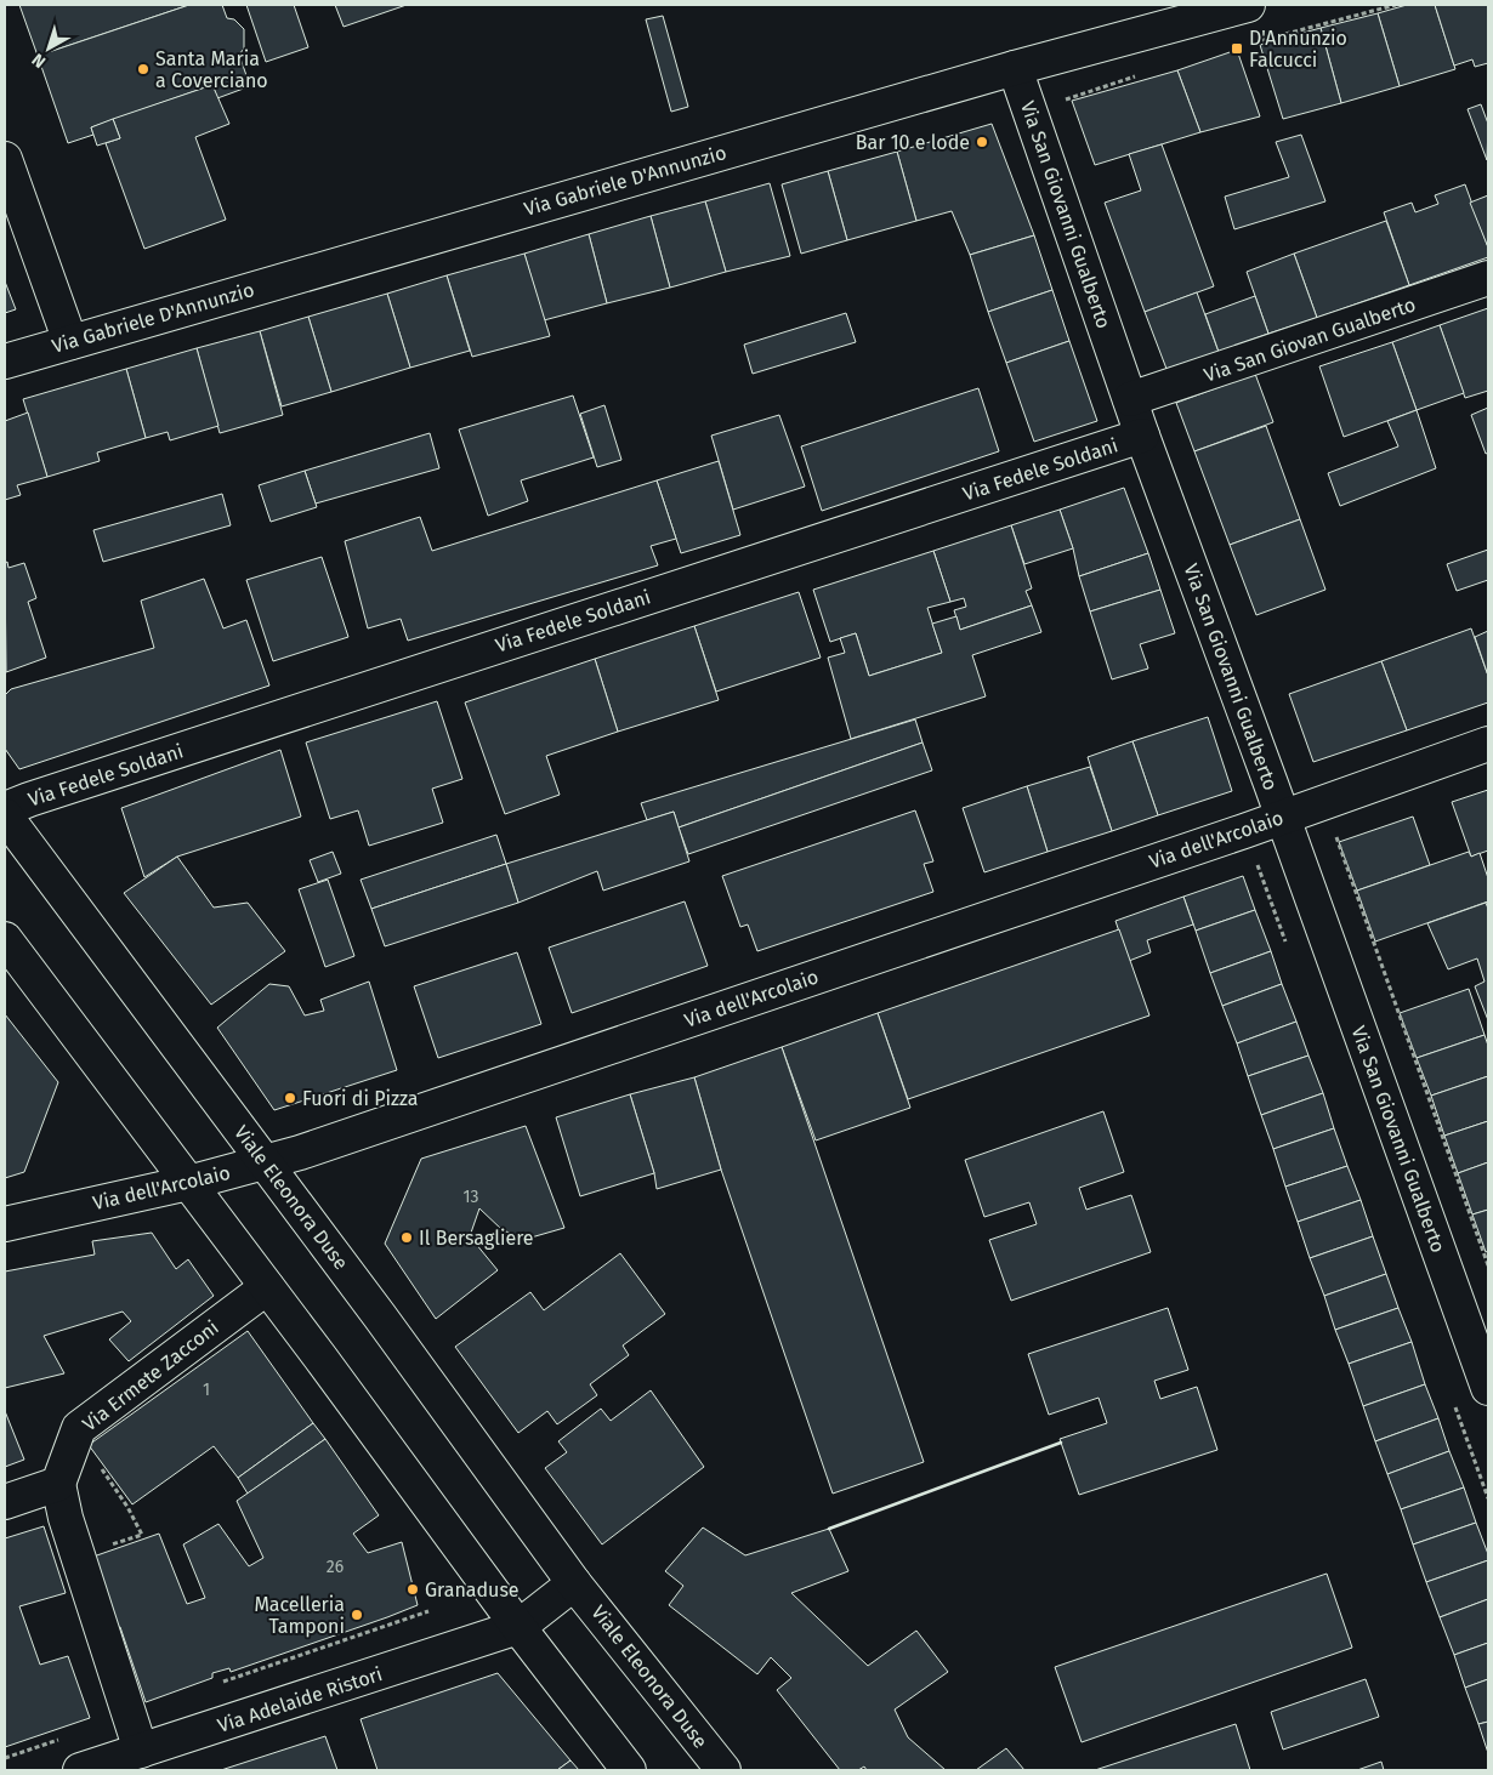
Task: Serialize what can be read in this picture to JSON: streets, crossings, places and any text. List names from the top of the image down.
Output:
{
  "streets": {
    "street": [
      "Via Gabriele D'Annunzio",
      "Via San Giovanni Gualberto",
      "Via San Giovan Gualberto",
      "Via Fedele Soldani",
      "Via dell'Arcolaio",
      "Viale Eleonora Duse",
      "Via Ermete Zacconi",
      "Via Adelaide Ristori"
    ]
  },
  "crossings": [
    ["Via Gabriele D'Annunzio", "Via San Giovanni Gualberto"],
    ["Via San Giovanni Gualberto", "Via San Giovan Gualberto"],
    ["Via San Giovanni Gualberto", "Via Fedele Soldani"],
    ["Via San Giovanni Gualberto", "Via dell'Arcolaio"],
    ["Via dell'Arcolaio", "Viale Eleonora Duse"]
  ],
  "places": {
    "transit": ["D'Annunzio Falcucci"],
    "other": [
      "Santa Maria a Coverciano",
      "Bar 10 e lode",
      "Fuori di Pizza",
      "Il Bersagliere",
      "Granaduse",
      "Macelleria Tamponi"
    ]
  },
  "house_numbers": ["13", "1", "26"],
  "north": "bottom left"
}
